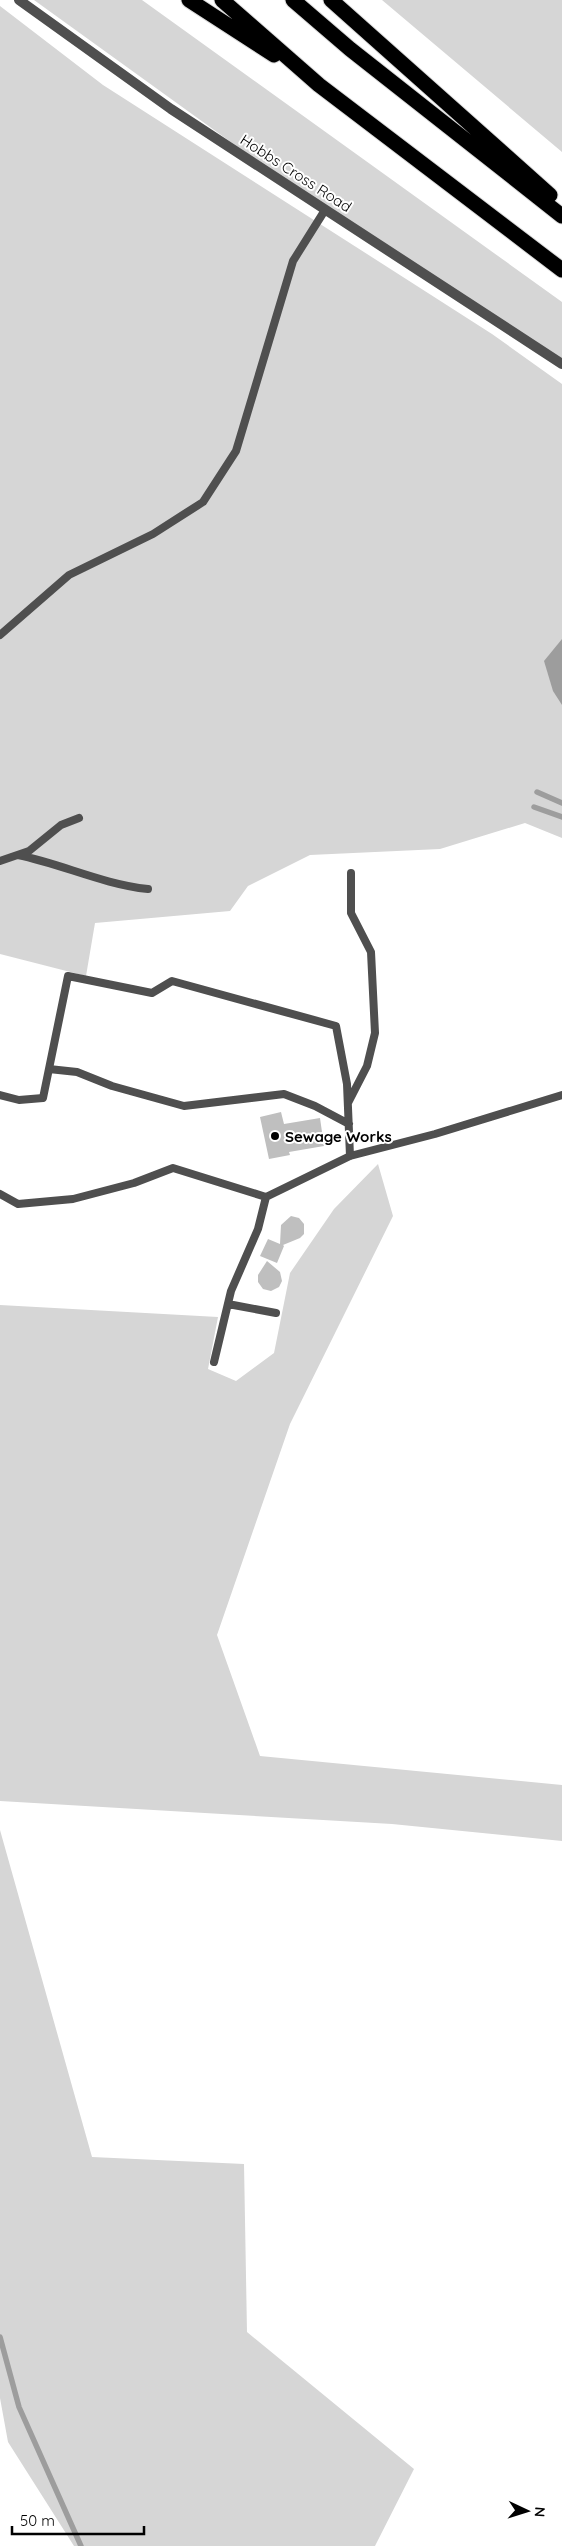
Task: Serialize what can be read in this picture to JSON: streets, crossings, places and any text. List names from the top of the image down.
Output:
{
  "streets": {
    "street": ["Hobbs Cross Road"]
  },
  "places": ["Sewage Works"],
  "scale_bar": "50 m",
  "north": "right"
}
